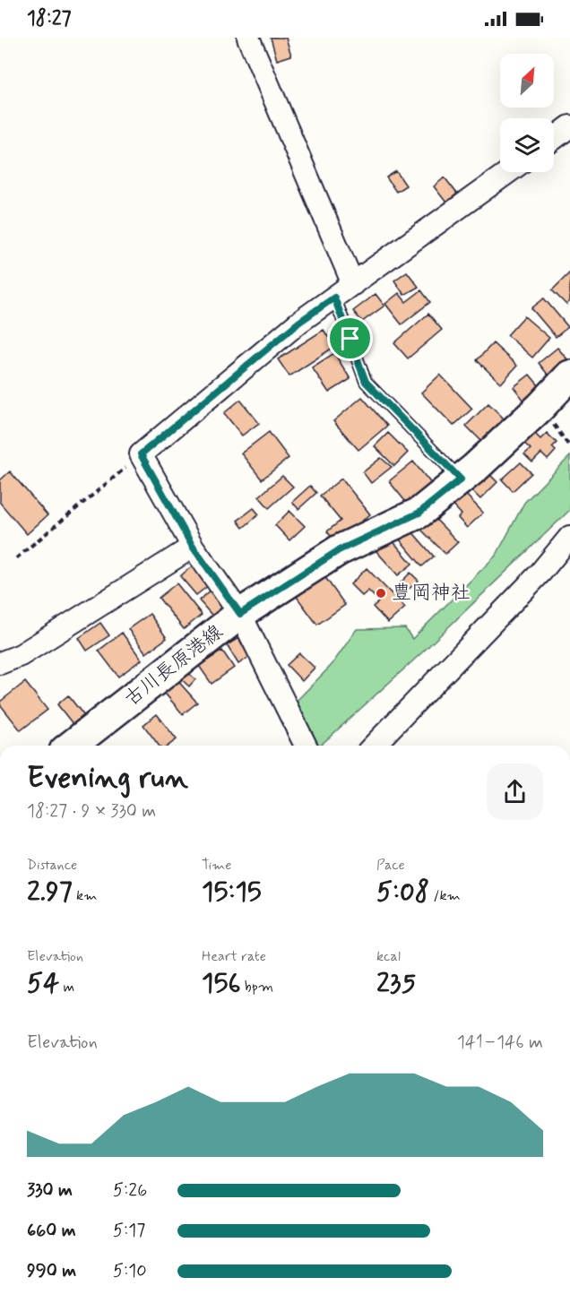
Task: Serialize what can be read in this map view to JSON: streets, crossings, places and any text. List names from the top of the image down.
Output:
{
  "streets": {
    "main road": ["古川長原港線"]
  },
  "places": ["豊岡神社"],
  "north": "top right",
  "page": {
    "status": "18:27",
    "heading": ["Evening run", "18:27 · 9 × 330 m"],
    "stats": [
      ["Distance", "2.97 km"],
      ["Time", "15:15"],
      ["Pace", "5:08 /km"],
      ["Elevation", "54 m"],
      ["Heart rate", "156 bpm"],
      ["kcal", "235"]
    ],
    "chart": ["Elevation", "141–146 m"],
    "list": [
      {
        "name": "330 m",
        "note": "5:26"
      },
      {
        "name": "660 m",
        "note": "5:17"
      },
      {
        "name": "990 m",
        "note": "5:10"
      }
    ]
  }
}
